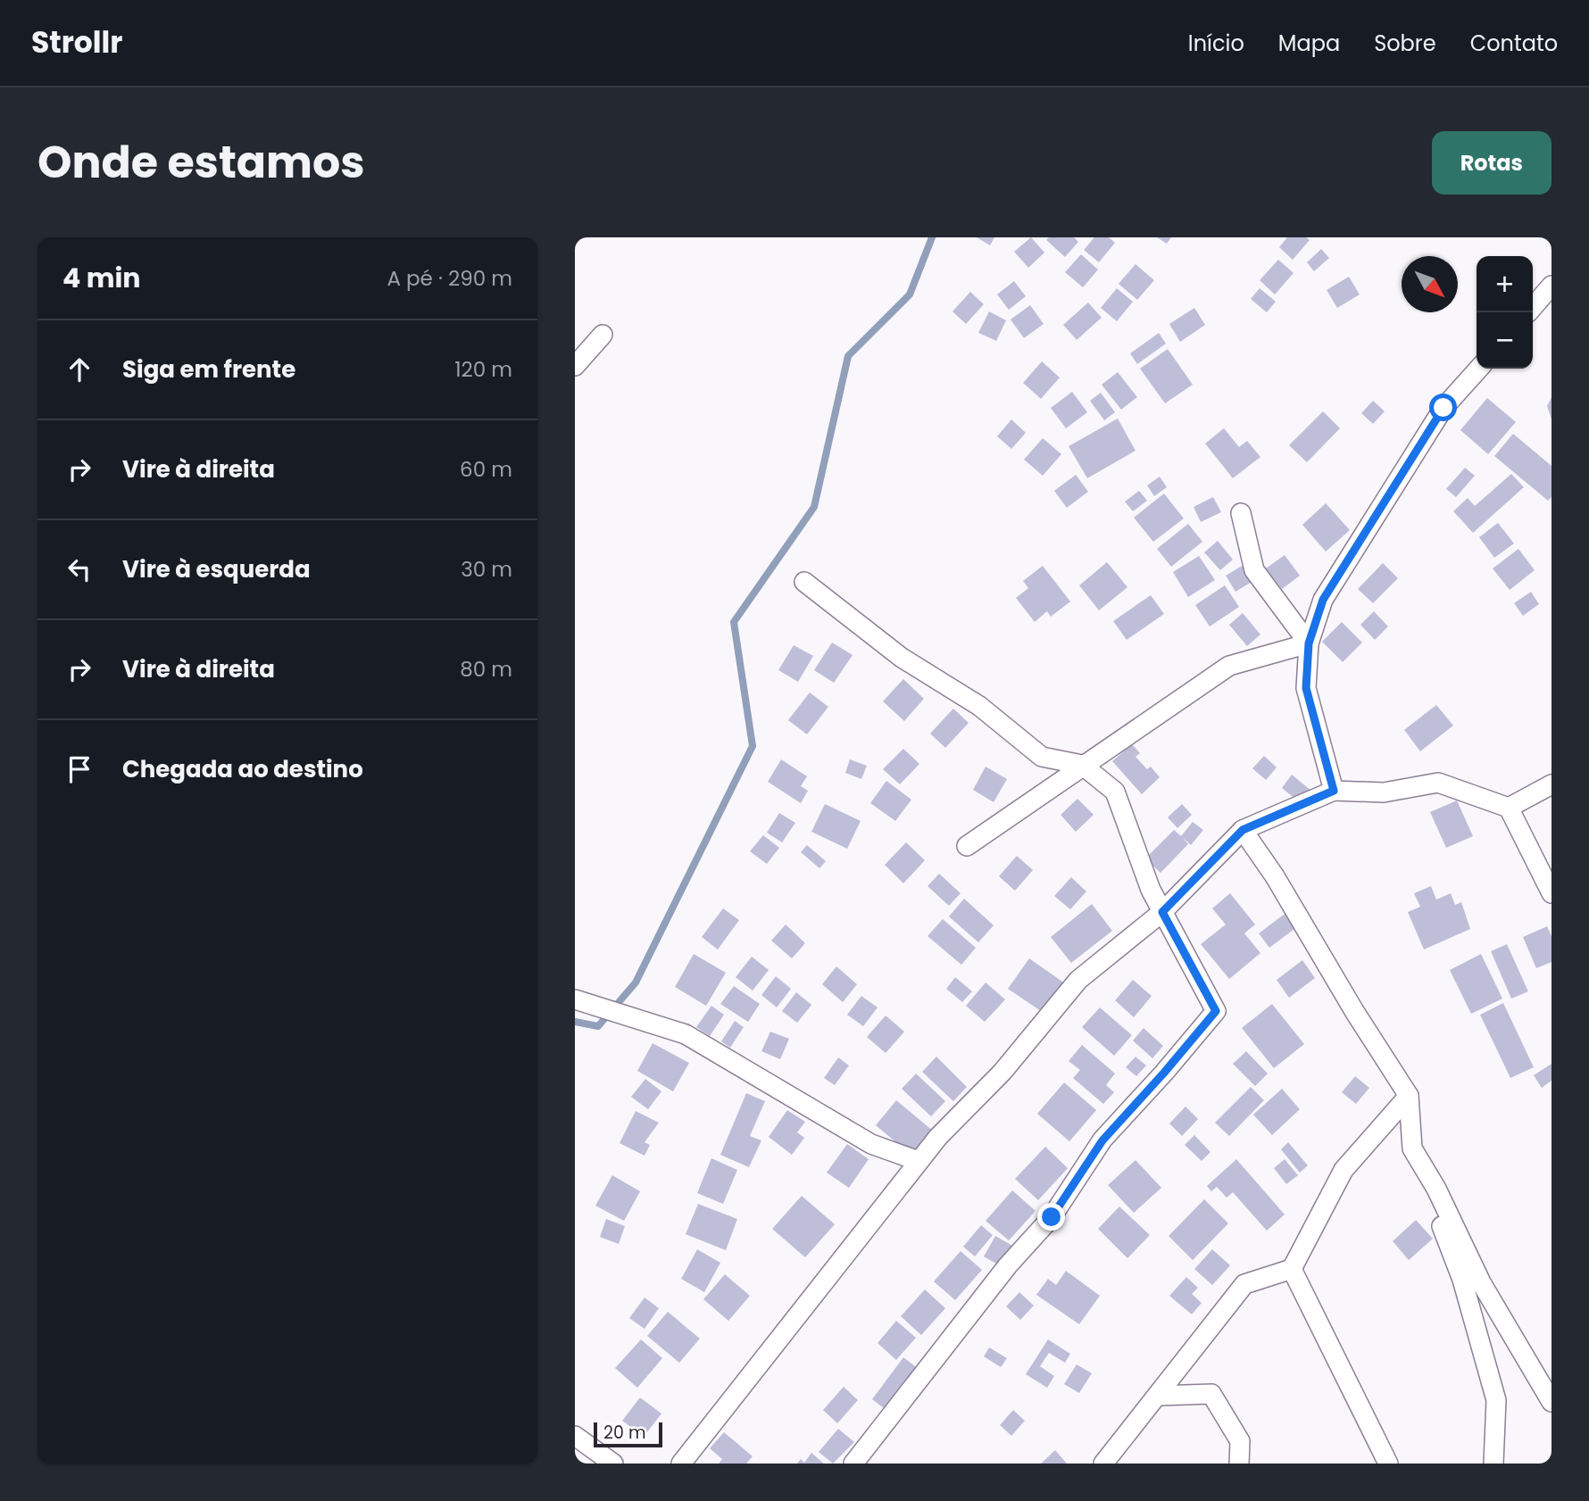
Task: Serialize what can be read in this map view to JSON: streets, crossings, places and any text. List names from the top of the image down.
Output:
{
  "scale_bar": "20 m",
  "north": "bottom right",
  "page": {
    "header": "Strollr",
    "nav": [
      "Início",
      "Mapa",
      "Sobre",
      "Contato"
    ],
    "title": "Onde estamos",
    "buttons": "Rotas",
    "heading": ["4 min", "A pé · 290 m"],
    "map_buttons": ["+", "−"],
    "list": [
      ["Siga em frente", "120 m"],
      ["Vire à direita", "60 m"],
      ["Vire à esquerda", "30 m"],
      ["Vire à direita", "80 m"],
      "Chegada ao destino"
    ],
    "scale": "20 m"
  }
}
